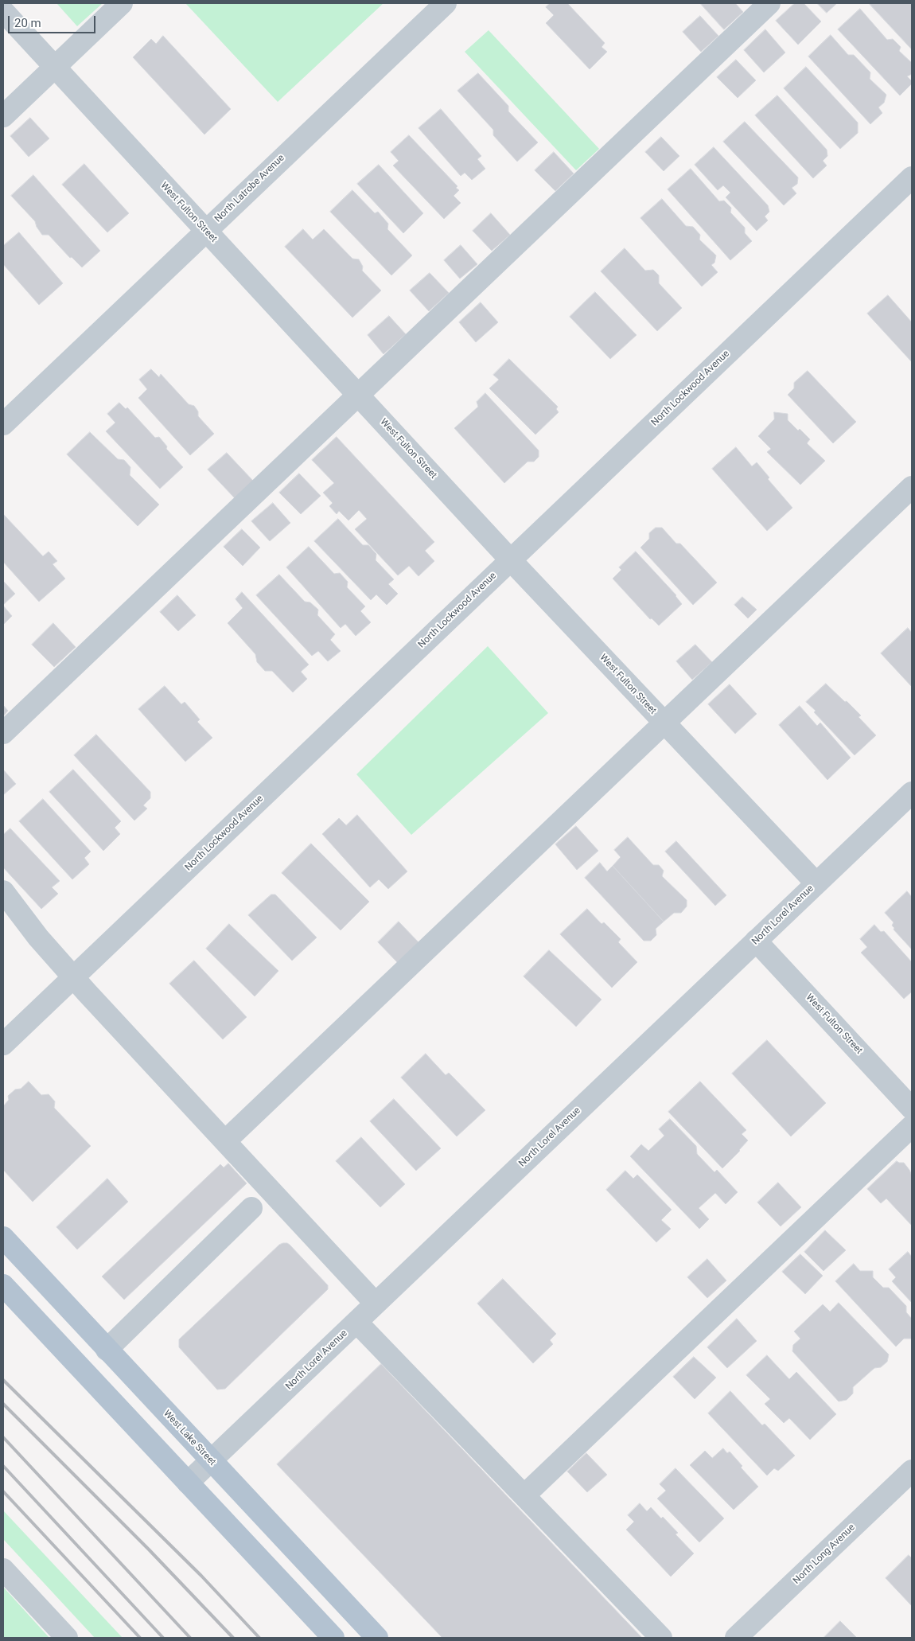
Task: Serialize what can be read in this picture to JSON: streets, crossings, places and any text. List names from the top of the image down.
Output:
{
  "streets": {
    "main road": ["West Lake Street"],
    "street": [
      "North Latrobe Avenue",
      "West Fulton Street",
      "North Lockwood Avenue",
      "North Lorel Avenue",
      "North Long Avenue"
    ]
  },
  "crossings": [
    ["North Latrobe Avenue", "West Fulton Street"],
    ["West Fulton Street", "North Lockwood Avenue"],
    ["West Fulton Street", "North Lorel Avenue"],
    ["North Lorel Avenue", "West Lake Street"]
  ],
  "scale_bar": "20 m"
}
